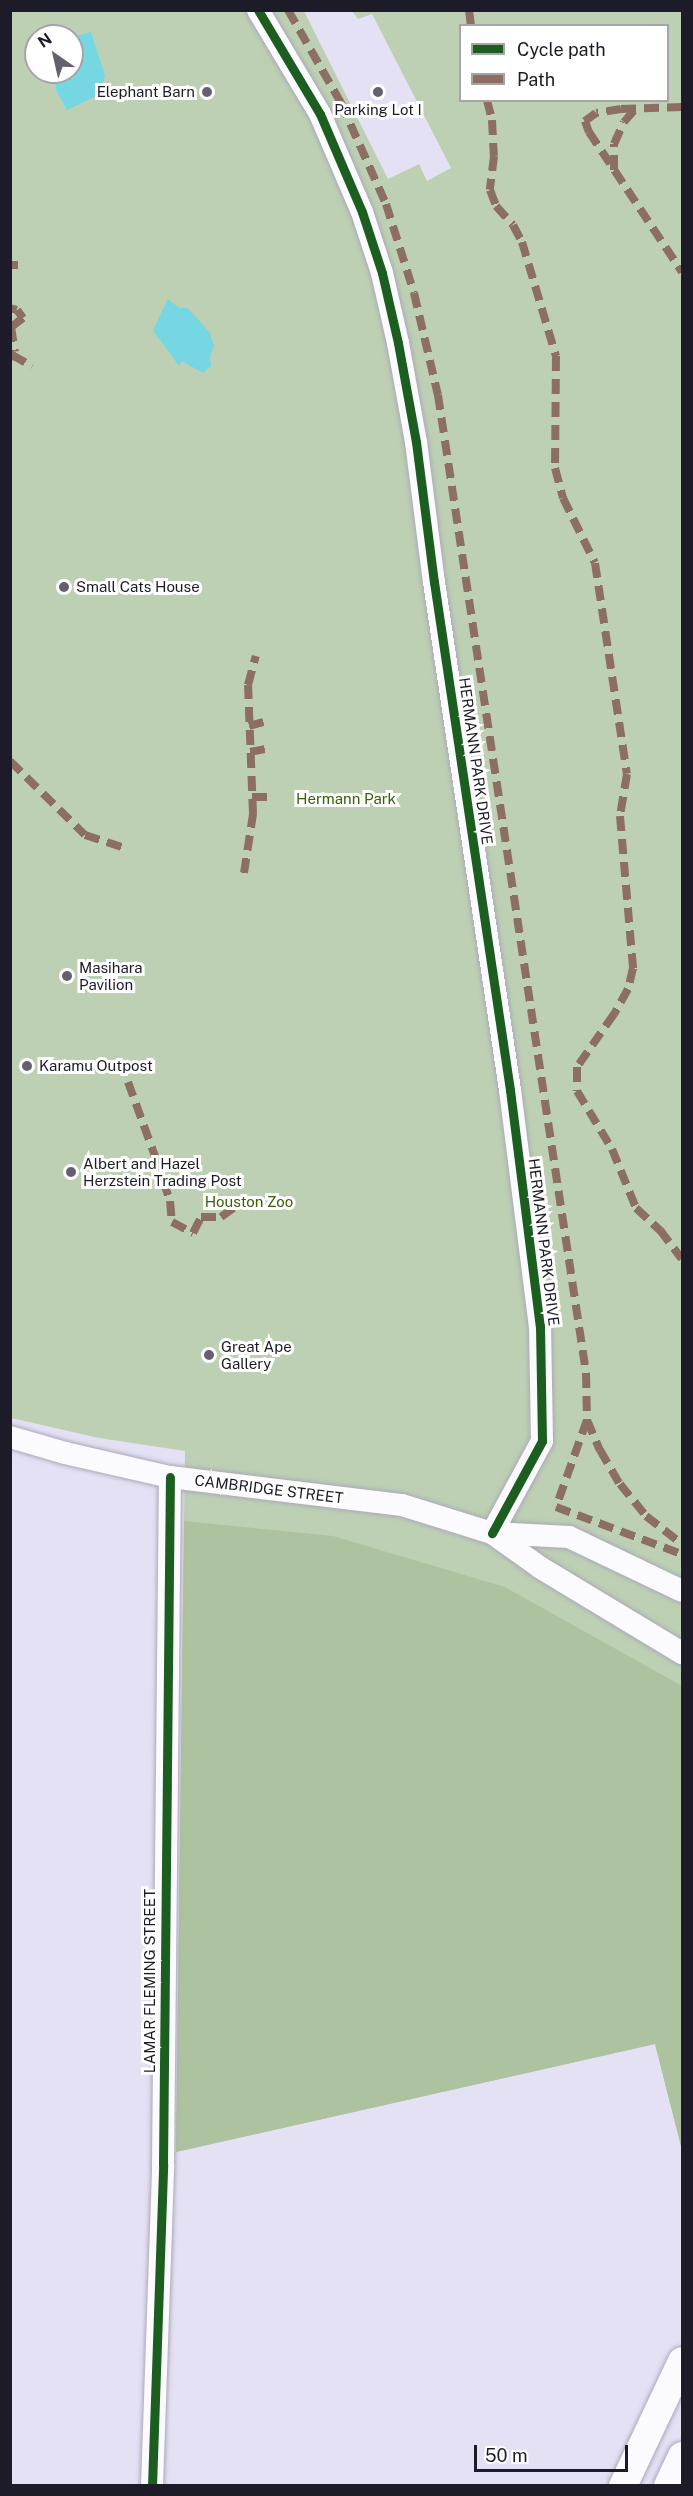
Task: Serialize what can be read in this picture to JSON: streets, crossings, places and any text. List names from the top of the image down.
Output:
{
  "streets": {
    "street": ["HERMANN PARK DRIVE", "CAMBRIDGE STREET", "LAMAR FLEMING STREET"]
  },
  "crossings": [
    ["HERMANN PARK DRIVE", "CAMBRIDGE STREET"],
    ["CAMBRIDGE STREET", "LAMAR FLEMING STREET"]
  ],
  "parks": ["Hermann Park", "Houston Zoo"],
  "places": [
    "Elephant Barn",
    "Parking Lot I",
    "Small Cats House",
    "Masihara Pavilion",
    "Karamu Outpost",
    "Albert and Hazel Herzstein Trading Post",
    "Great Ape Gallery"
  ],
  "legend": ["Cycle path", "Path"],
  "scale_bar": "50 m",
  "north": "top left"
}
